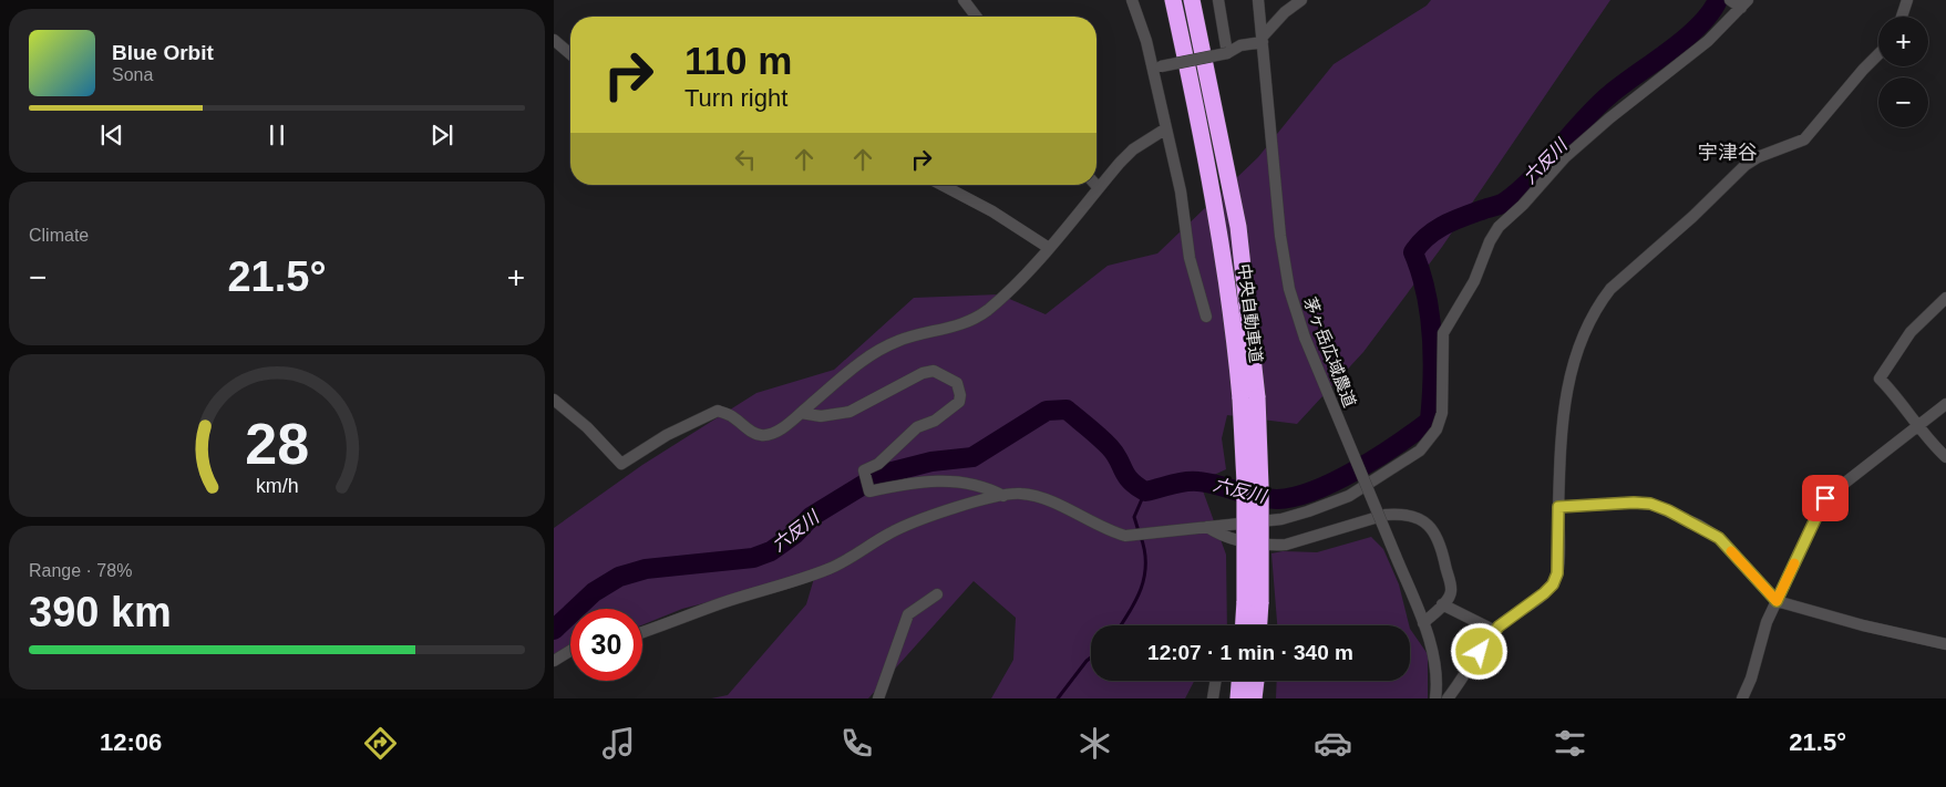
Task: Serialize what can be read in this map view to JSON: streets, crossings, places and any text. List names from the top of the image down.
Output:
{
  "streets": {
    "highway": ["中央自動車道"],
    "street": ["茅ヶ岳広域農道"]
  },
  "districts": ["宇津谷"],
  "water": ["六反川"],
  "page": {
    "map_buttons": ["+", "−"],
    "turn": ["110 m", "Turn right"],
    "song": ["Blue Orbit", "Sona"],
    "tile": [
      "Climate",
      ["Range · 78%", "390 km"]
    ],
    "heat": ["−", "21.5°", "+"],
    "limit": "30",
    "trip": "12:07 · 1 min · 340 m",
    "tabs": ["12:06", "21.5°"],
    "gauge": ["28", "km/h"]
  }
}
